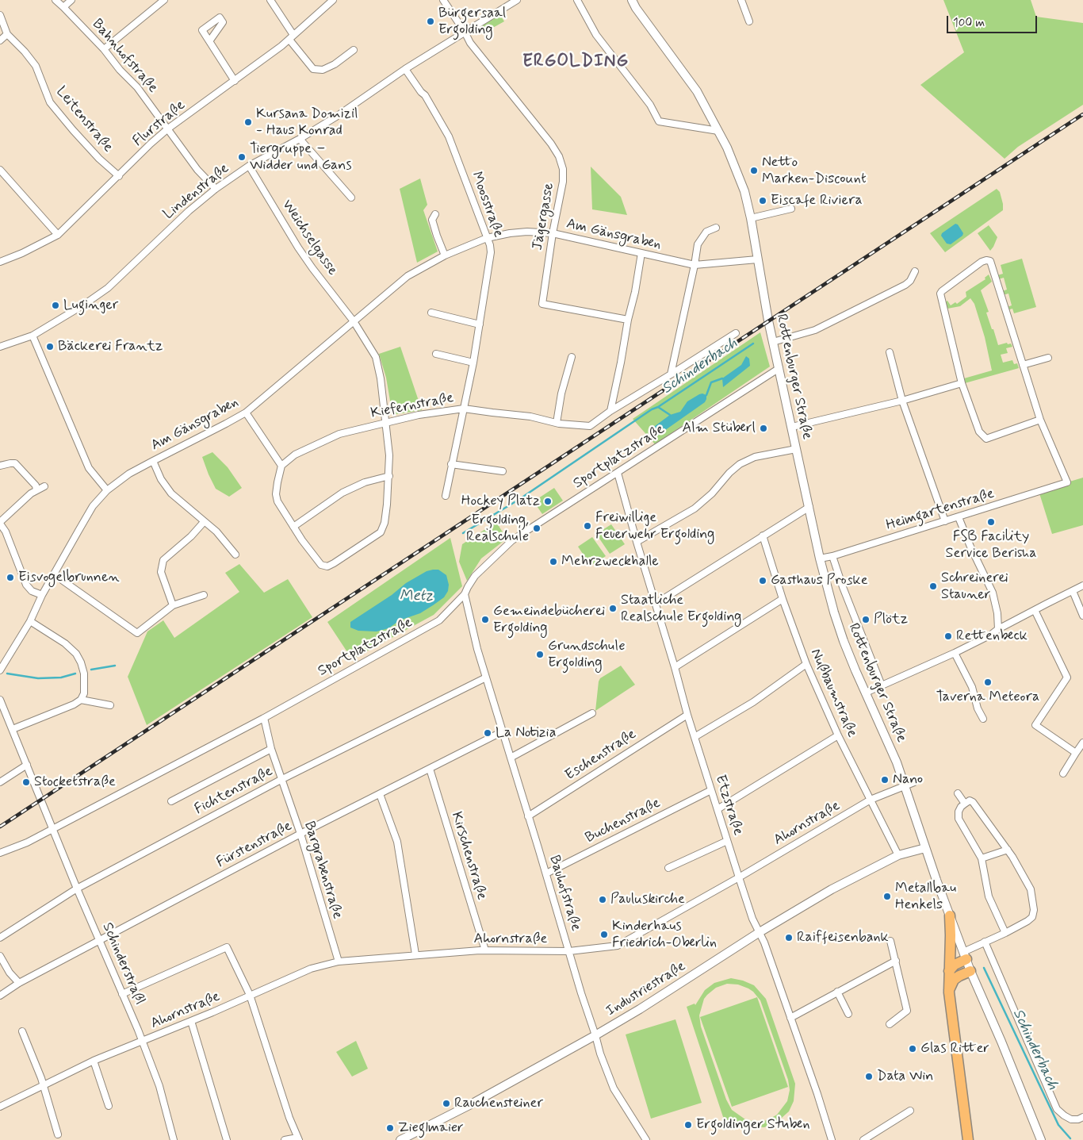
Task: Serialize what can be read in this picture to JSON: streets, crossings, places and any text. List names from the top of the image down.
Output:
{
  "streets": {
    "street": [
      "Bahnhofstraße",
      "Leitenstraße",
      "Flurstraße",
      "Lindenstraße",
      "Moosstraße",
      "Jägergasse",
      "Am Gänsgraben",
      "Weichselgasse",
      "Rottenburger Straße",
      "Kiefernstraße",
      "Sportplatzstraße",
      "Heimgartenstraße",
      "Nußbaumstraße",
      "Eschenstraße",
      "Fichtenstraße",
      "Etzstraße",
      "Buchenstraße",
      "Ahornstraße",
      "Fürstenstraße",
      "Kirschenstraße",
      "Bargrabenstraße",
      "Bauhofstraße",
      "Schinderstraßl",
      "Industriestraße"
    ]
  },
  "crossings": [
    ["Bahnhofstraße", "Flurstraße"],
    ["Bahnhofstraße", "Lindenstraße"],
    ["Leitenstraße", "Flurstraße"],
    ["Lindenstraße", "Moosstraße"],
    ["Lindenstraße", "Jägergasse"],
    ["Lindenstraße", "Weichselgasse"],
    ["Moosstraße", "Am Gänsgraben"],
    ["Moosstraße", "Kiefernstraße"],
    ["Jägergasse", "Am Gänsgraben"],
    ["Am Gänsgraben", "Weichselgasse"],
    ["Am Gänsgraben", "Rottenburger Straße"],
    ["Weichselgasse", "Kiefernstraße"],
    ["Rottenburger Straße", "Sportplatzstraße"],
    ["Rottenburger Straße", "Heimgartenstraße"],
    ["Rottenburger Straße", "Ahornstraße"],
    ["Rottenburger Straße", "Industriestraße"],
    ["Sportplatzstraße", "Etzstraße"],
    ["Sportplatzstraße", "Bargrabenstraße"],
    ["Sportplatzstraße", "Bauhofstraße"],
    ["Sportplatzstraße", "Schinderstraßl"],
    ["Nußbaumstraße", "Ahornstraße"],
    ["Nußbaumstraße", "Industriestraße"],
    ["Eschenstraße", "Etzstraße"],
    ["Eschenstraße", "Bauhofstraße"],
    ["Fichtenstraße", "Bargrabenstraße"],
    ["Fichtenstraße", "Bauhofstraße"],
    ["Fichtenstraße", "Schinderstraßl"],
    ["Etzstraße", "Buchenstraße"],
    ["Etzstraße", "Ahornstraße"],
    ["Etzstraße", "Industriestraße"],
    ["Buchenstraße", "Bauhofstraße"],
    ["Ahornstraße", "Kirschenstraße"],
    ["Ahornstraße", "Bargrabenstraße"],
    ["Ahornstraße", "Bauhofstraße"],
    ["Ahornstraße", "Schinderstraßl"],
    ["Fürstenstraße", "Kirschenstraße"],
    ["Fürstenstraße", "Bargrabenstraße"],
    ["Fürstenstraße", "Bauhofstraße"],
    ["Fürstenstraße", "Schinderstraßl"],
    ["Bauhofstraße", "Industriestraße"]
  ],
  "districts": ["ERGOLDING"],
  "water": ["Schinderbach", "Metz"],
  "places": [
    "Bürgersaal Ergolding",
    "Kursana Domizil - Haus Konrad",
    "Tiergruppe – Widder und Gans",
    "Netto Marken-Discount",
    "Eiscafe Riviera",
    "Luginger",
    "Bäckerei Frantz",
    "Alm Stüberl",
    "Hockey Platz",
    "FSB Facility Service Berisha",
    "Freiwillige Feuerwehr Ergolding",
    "Ergolding, Realschule",
    "Mehrzweckhalle",
    "Eisvogelbrunnen",
    "Gasthaus Proske",
    "Schreinerei Stauner",
    "Staatliche Realschule Ergolding",
    "Gemeindebücherei Ergolding",
    "Plötz",
    "Rettenbeck",
    "Grundschule Ergolding",
    "Taverna Meteora",
    "La Notizia",
    "Nano",
    "Stocketstraße",
    "Metallbau Henkels",
    "Pauluskirche",
    "Kinderhaus Friedrich-Oberlin",
    "Raiffeisenbank",
    "Glas Ritter",
    "Data Win",
    "Rauchensteiner",
    "Ergoldinger Stuben",
    "Zieglmaier"
  ],
  "scale_bar": "100 m"
}
